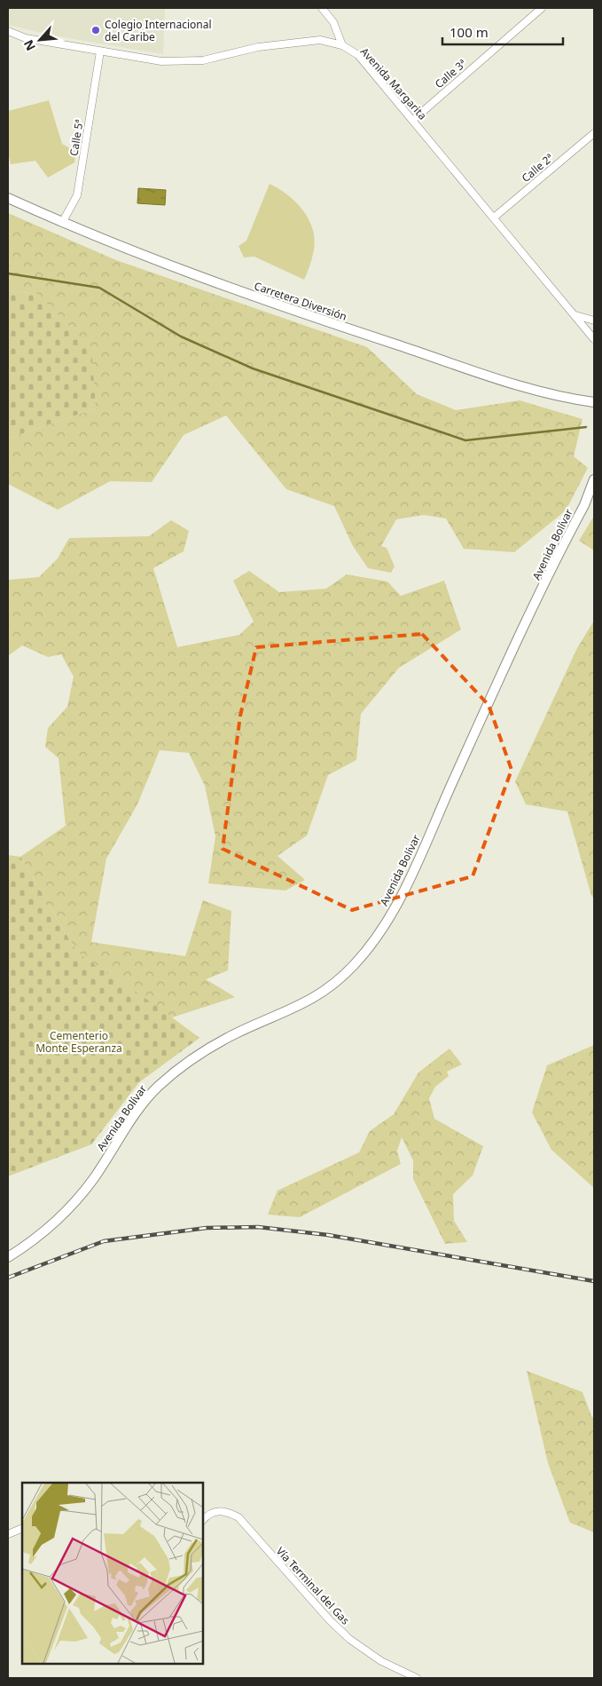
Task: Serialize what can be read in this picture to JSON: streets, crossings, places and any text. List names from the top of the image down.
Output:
{
  "streets": {
    "main road": ["Carretera Diversión", "Avenida Bolívar"],
    "street": [
      "Calle 3ª",
      "Avenida Margarita",
      "Calle 5ª",
      "Calle 2ª",
      "Vía Terminal del Gas"
    ]
  },
  "crossings": [
    ["Calle 3ª", "Avenida Margarita"],
    ["Avenida Margarita", "Calle 5ª"],
    ["Avenida Margarita", "Calle 2ª"],
    ["Calle 5ª", "Carretera Diversión"]
  ],
  "parks": ["Cementerio Monte Esperanza"],
  "places": ["Colegio Internacional del Caribe"],
  "scale_bar": "100 m",
  "north": "bottom left"
}
